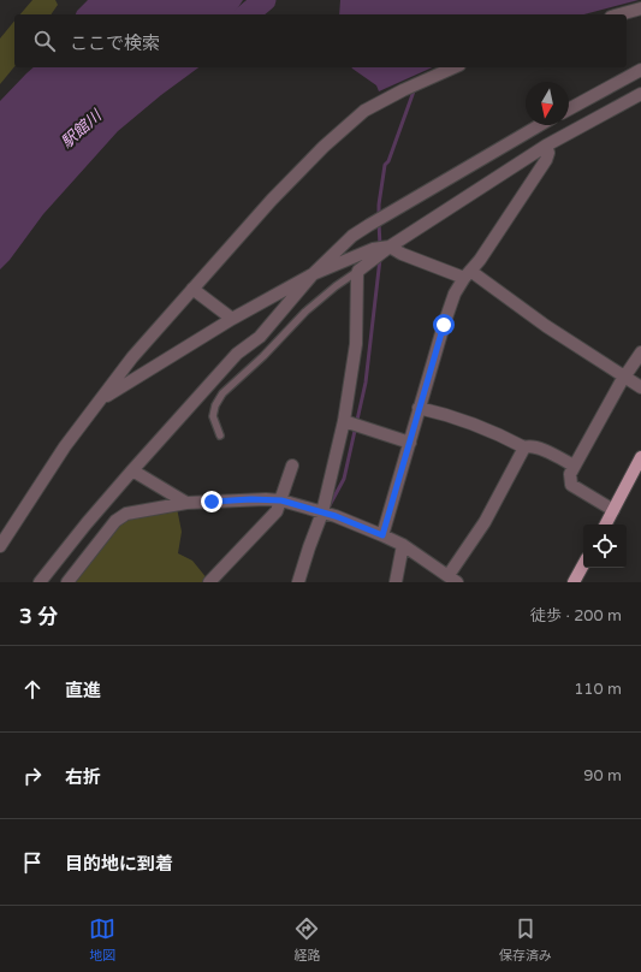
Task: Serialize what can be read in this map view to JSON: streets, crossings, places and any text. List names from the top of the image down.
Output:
{
  "water": ["駅館川"],
  "north": "bottom",
  "page": {
    "search": "ここで検索",
    "heading": ["3 分", "徒歩 · 200 m"],
    "list": [
      ["直進", "110 m"],
      ["右折", "90 m"],
      "目的地に到着"
    ],
    "nav": ["地図", "経路", "保存済み"]
  }
}
